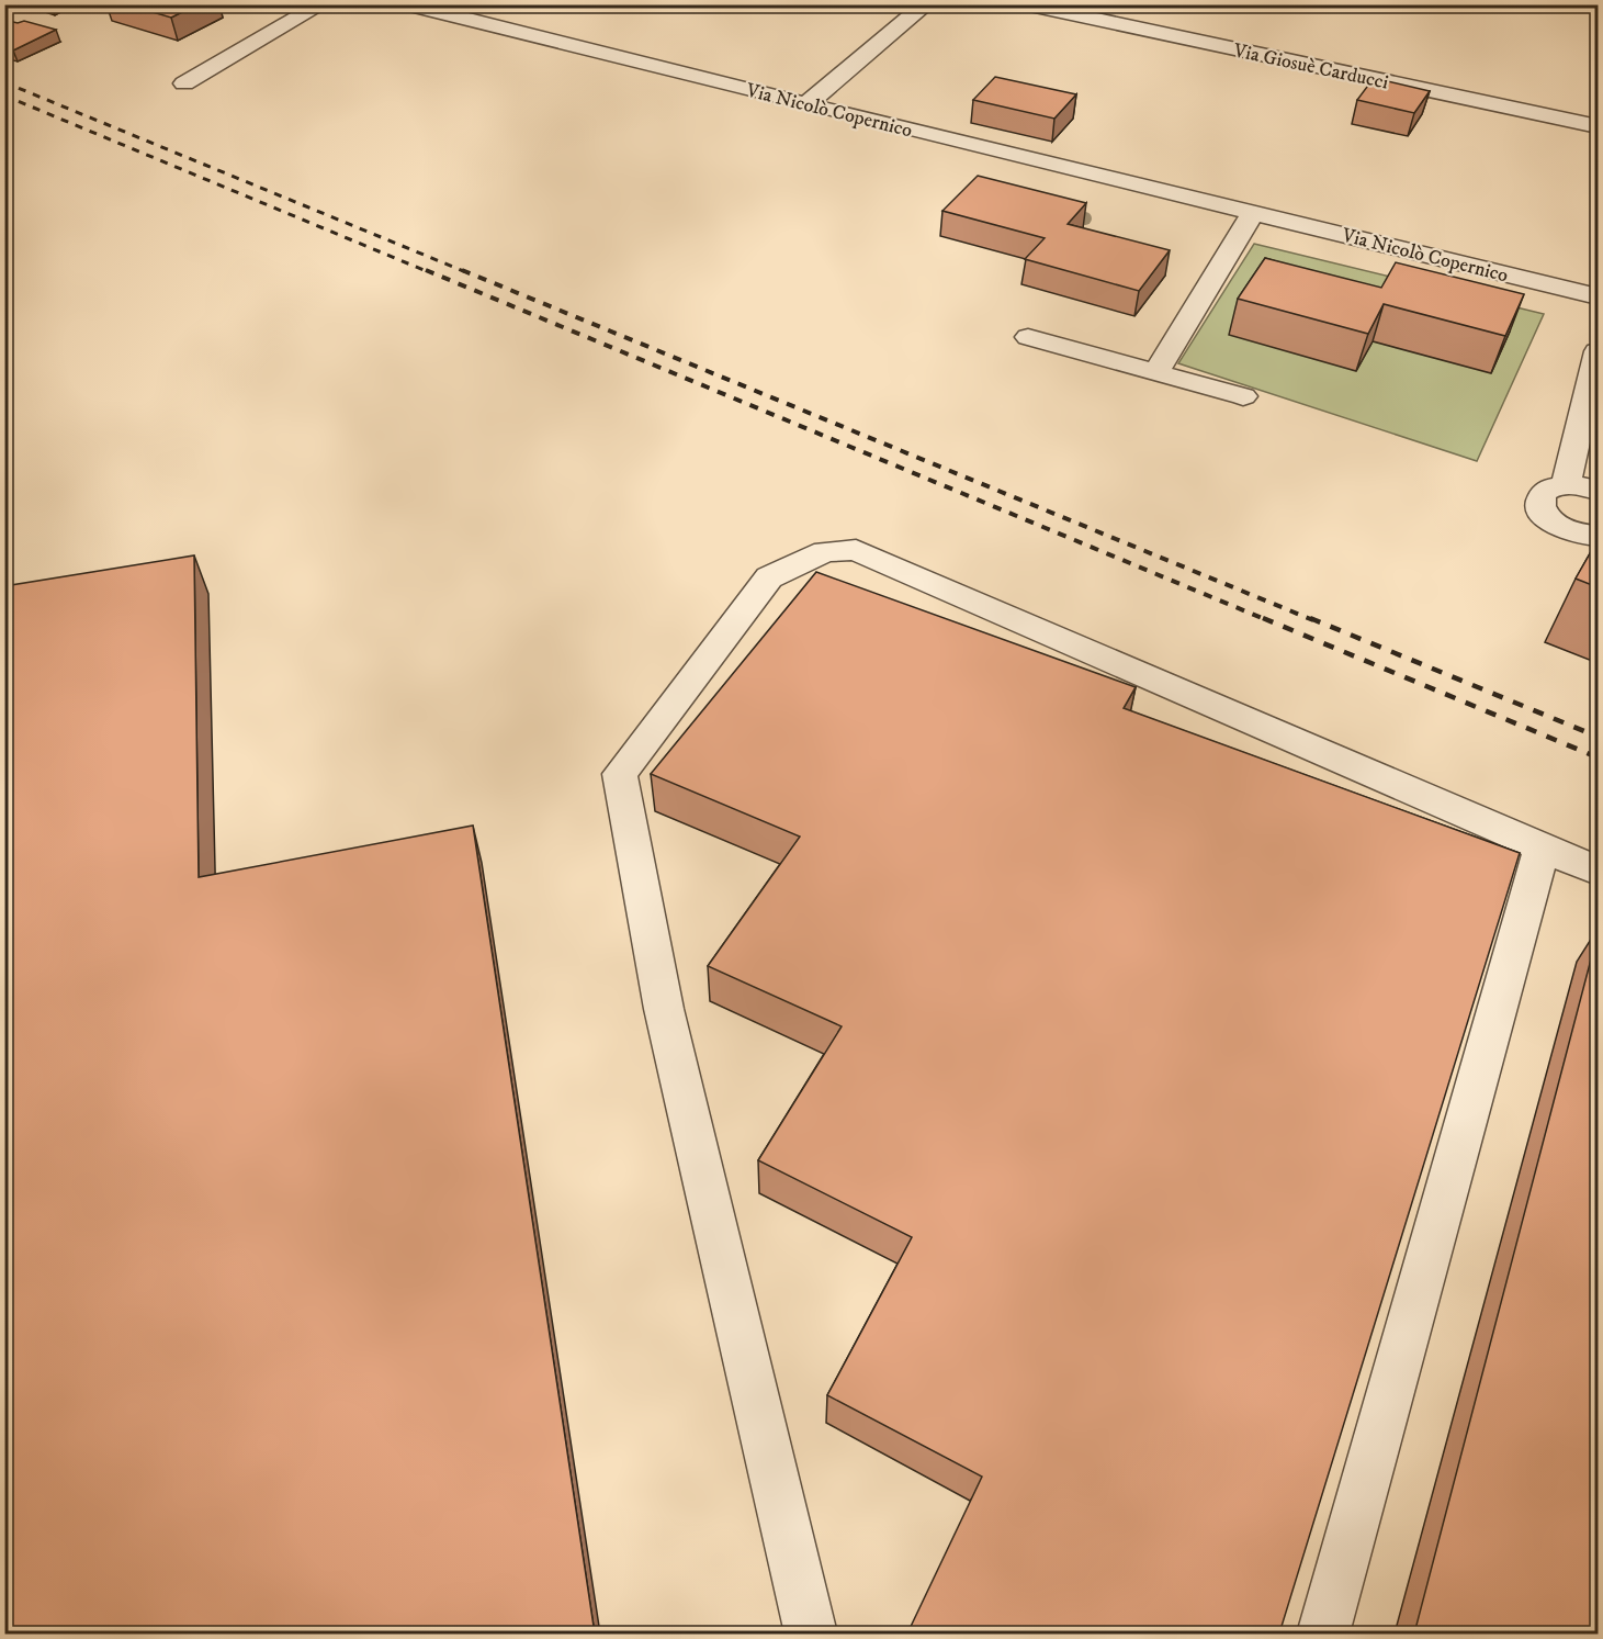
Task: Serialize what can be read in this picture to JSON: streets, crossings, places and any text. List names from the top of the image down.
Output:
{
  "streets": {
    "street": ["Via Giosuè Carducci", "Via Nicolò Copernico"]
  }
}
